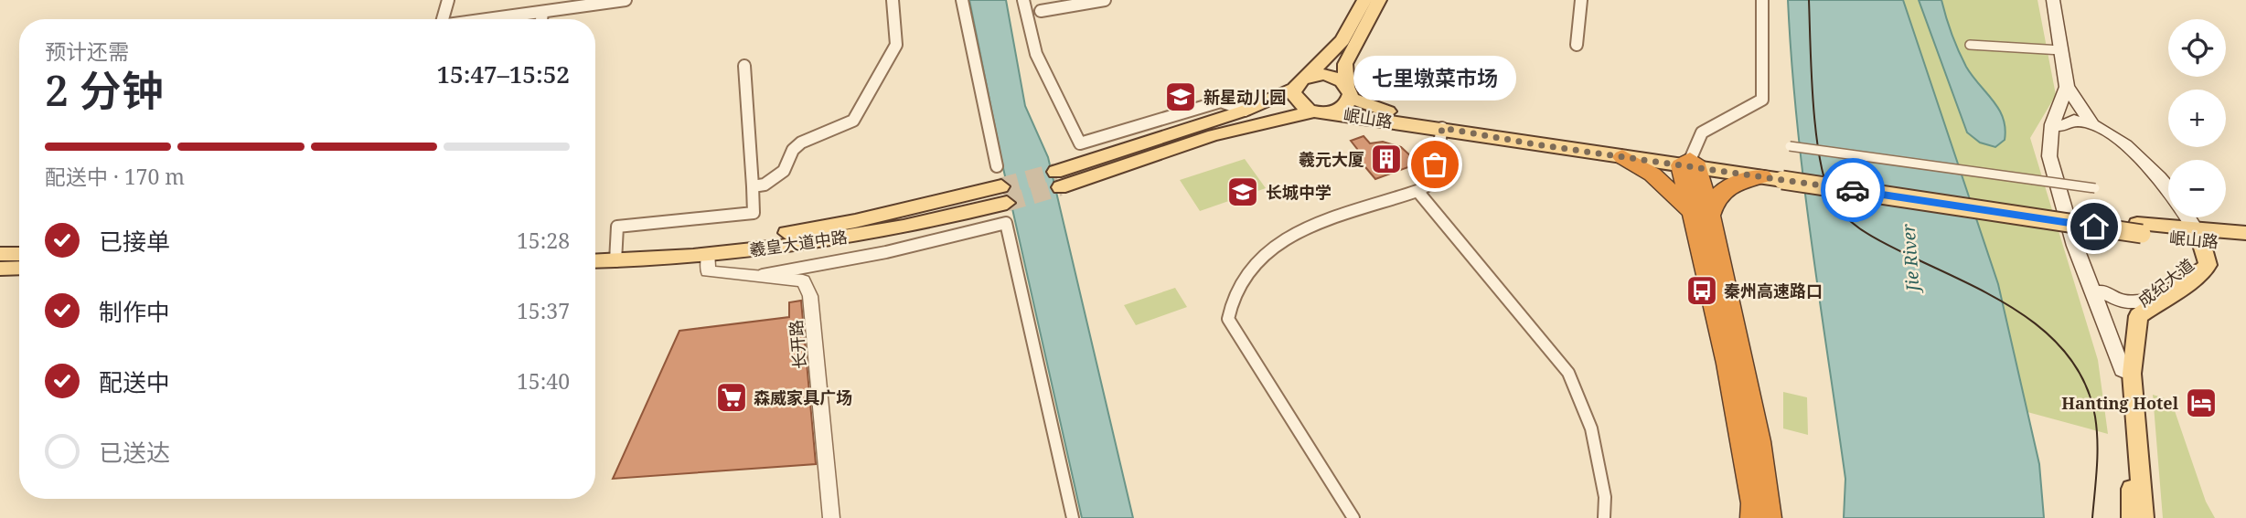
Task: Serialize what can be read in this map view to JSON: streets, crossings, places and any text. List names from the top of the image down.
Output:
{
  "streets": {
    "main road": ["岷山路", "羲皇大道中路", "成纪大道"],
    "street": ["长开路"]
  },
  "crossings": [
    ["岷山路", "成纪大道"],
    ["羲皇大道中路", "长开路"]
  ],
  "water": ["Jie River"],
  "places": {
    "school or university": ["新星动儿园", "长城中学"],
    "building": ["羲元大厦"],
    "other": ["七里墩菜市场"],
    "bus stop": ["秦州高速路口"],
    "supermarket": ["森威家具广场"],
    "hotel": ["Hanting Hotel"]
  },
  "page": {
    "map_buttons": ["+", "−"],
    "heading": ["2 分钟", "预计还需", "15:47–15:52"],
    "bubble": "七里墩菜市场",
    "bar": "配送中 · 170 m",
    "list": [
      ["已接单", "15:28"],
      ["制作中", "15:37"],
      ["配送中", "15:40"],
      "已送达"
    ]
  }
}
